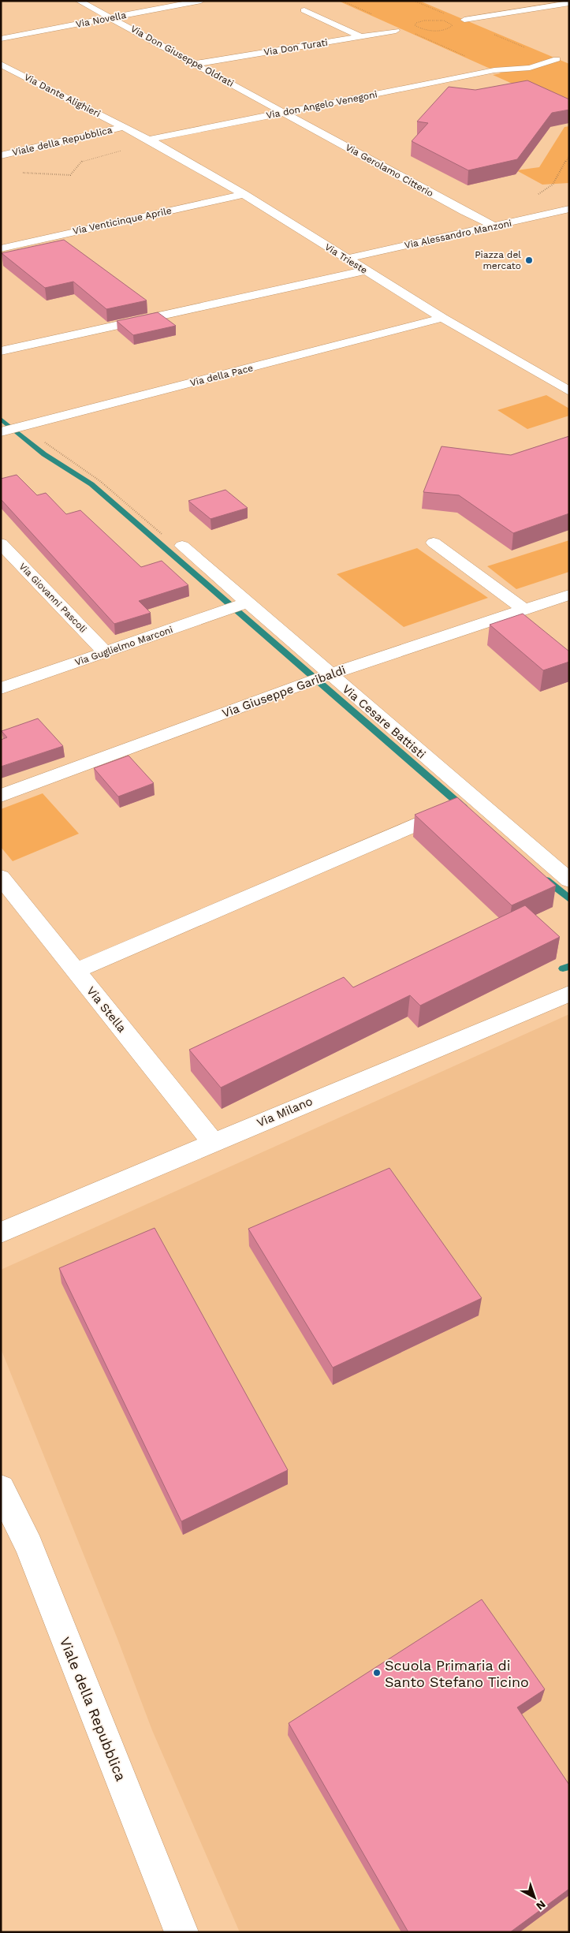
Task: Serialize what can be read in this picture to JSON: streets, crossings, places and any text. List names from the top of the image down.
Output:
{
  "streets": {
    "street": [
      "Via Novella",
      "Via Don Turati",
      "Via Don Giuseppe Oldrati",
      "Via Dante Alighieri",
      "Via don Angelo Venegoni",
      "Viale della Repubblica",
      "Via Gerolamo Citterio",
      "Via Venticinque Aprile",
      "Via Alessandro Manzoni",
      "Via Trieste",
      "Via della Pace",
      "Via Giovanni Pascoli",
      "Via Guglielmo Marconi",
      "Via Giuseppe Garibaldi",
      "Via Cesare Battisti",
      "Via Stella",
      "Via Milano"
    ]
  },
  "crossings": [
    ["Via Novella", "Via Don Giuseppe Oldrati"],
    ["Via Don Turati", "Via Don Giuseppe Oldrati"],
    ["Via Don Giuseppe Oldrati", "Via don Angelo Venegoni"],
    ["Via Don Giuseppe Oldrati", "Via Gerolamo Citterio"],
    ["Via Dante Alighieri", "Viale della Repubblica"],
    ["Via Dante Alighieri", "Via Trieste"],
    ["Via don Angelo Venegoni", "Via Gerolamo Citterio"],
    ["Via don Angelo Venegoni", "Via Trieste"],
    ["Viale della Repubblica", "Via Trieste"],
    ["Via Gerolamo Citterio", "Via Alessandro Manzoni"],
    ["Via Venticinque Aprile", "Via Trieste"],
    ["Via Alessandro Manzoni", "Via Trieste"],
    ["Via Trieste", "Via della Pace"],
    ["Via Giovanni Pascoli", "Via Guglielmo Marconi"],
    ["Via Guglielmo Marconi", "Via Cesare Battisti"],
    ["Via Giuseppe Garibaldi", "Via Cesare Battisti"],
    ["Via Stella", "Via Milano"]
  ],
  "places": ["Piazza del mercato", "Scuola Primaria di Santo Stefano Ticino"],
  "north": "bottom right"
}
